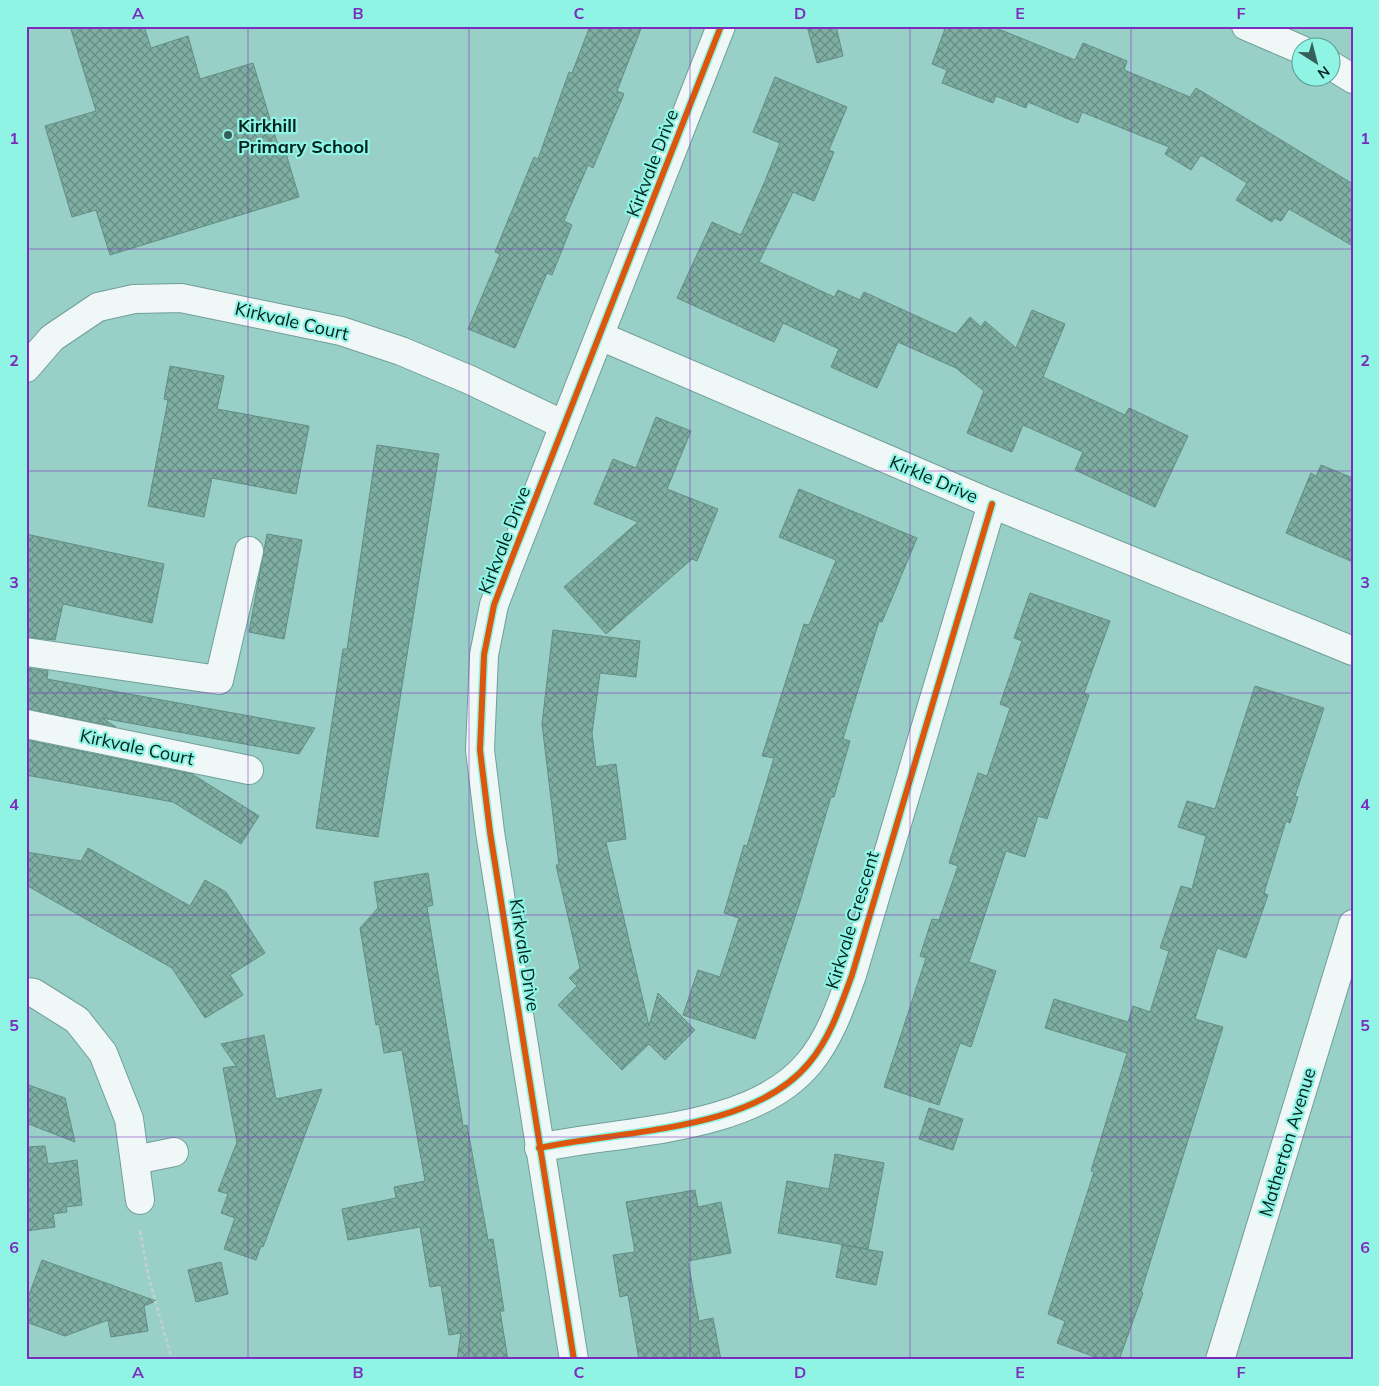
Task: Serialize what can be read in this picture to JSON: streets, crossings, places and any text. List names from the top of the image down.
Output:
{
  "streets": {
    "street": [
      "Kirkvale Drive",
      "Kirkvale Court",
      "Kirkle Drive",
      "Kirkvale Crescent",
      "Matherton Avenue"
    ]
  },
  "crossings": [
    ["Kirkvale Drive", "Kirkvale Court"],
    ["Kirkvale Drive", "Kirkle Drive"],
    ["Kirkvale Drive", "Kirkvale Crescent"],
    ["Kirkle Drive", "Kirkvale Crescent"]
  ],
  "places": ["Kirkhill Primary School"],
  "north": "bottom right",
  "grid": {
    "columns": [
      "A",
      "B",
      "C",
      "D",
      "E",
      "F"
    ],
    "rows": [
      "1",
      "2",
      "3",
      "4",
      "5",
      "6"
    ]
  }
}
